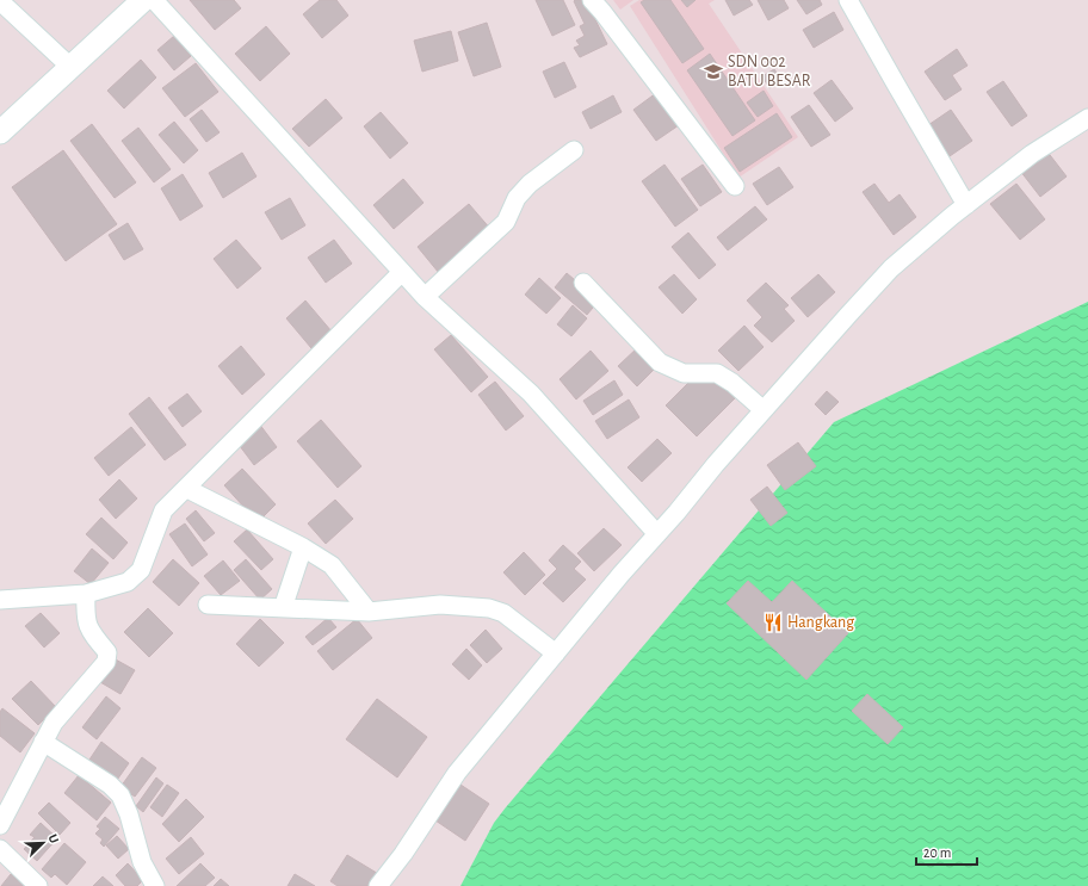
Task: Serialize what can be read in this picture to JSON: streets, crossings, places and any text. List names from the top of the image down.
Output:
{
  "places": {
    "school or university": ["SDN 002 BATU BESAR"],
    "restaurant": ["Hangkang"]
  },
  "scale_bar": "20 m",
  "north": "top right"
}
